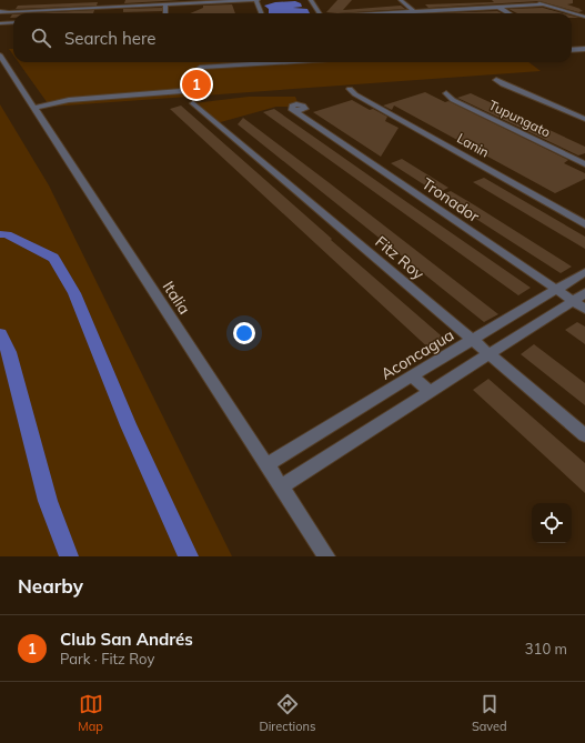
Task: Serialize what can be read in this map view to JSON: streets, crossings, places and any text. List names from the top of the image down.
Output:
{
  "streets": {
    "street": [
      "Tupungato",
      "Lanin",
      "Tronador",
      "Fitz Roy",
      "Italia",
      "Aconcagua"
    ]
  },
  "crossings": [
    ["Tronador", "Aconcagua"],
    ["Fitz Roy", "Aconcagua"],
    ["Italia", "Aconcagua"]
  ],
  "page": {
    "search": "Search here",
    "pins": "1",
    "heading": "Nearby",
    "list": [
      {
        "mark": "1",
        "name": "Club San Andrés",
        "note": "Park · Fitz Roy",
        "value": "310 m"
      }
    ],
    "nav": ["Map", "Directions", "Saved"]
  }
}
